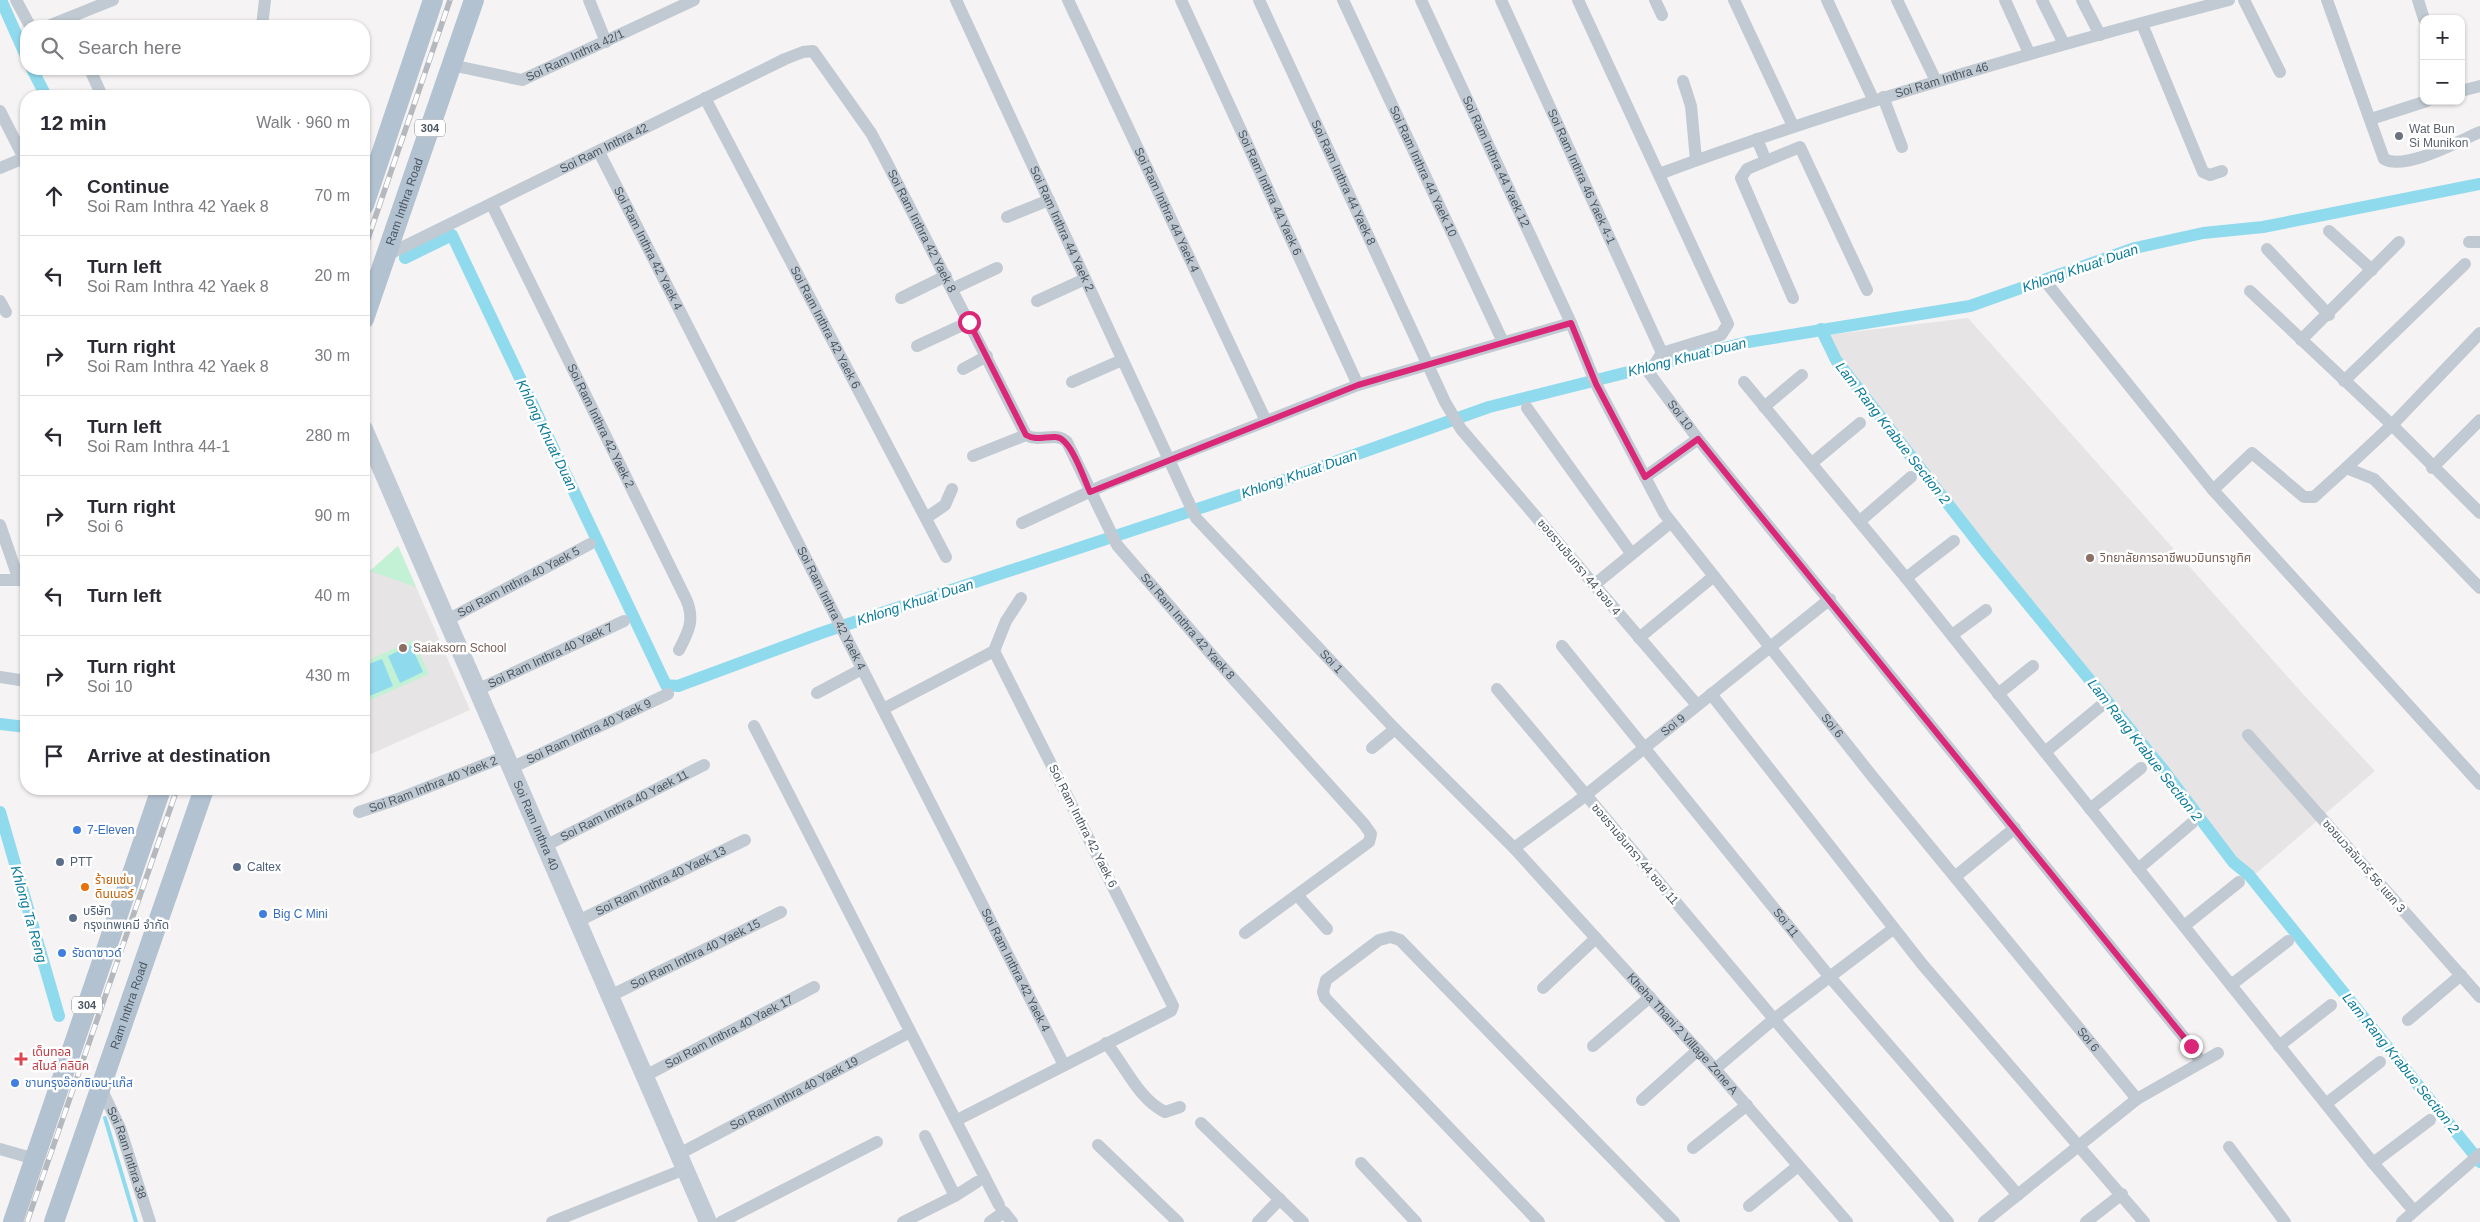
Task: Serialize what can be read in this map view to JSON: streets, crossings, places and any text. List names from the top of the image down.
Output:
{
  "streets": {
    "main road": ["304", "Ram Inthra Road"],
    "street": [
      "Soi Ram Inthra 42/1",
      "Soi Ram Inthra 46",
      "Soi Ram Inthra 42",
      "Soi Ram Inthra 44 Yaek 12",
      "Soi Ram Inthra 44 Yaek 10",
      "Soi Ram Inthra 46 Yaek 4-1",
      "Soi Ram Inthra 44 Yaek 8",
      "Soi Ram Inthra 44 Yaek 6",
      "Soi Ram Inthra 44 Yaek 4",
      "Soi Ram Inthra 44 Yaek 2",
      "Soi Ram Inthra 42 Yaek 8",
      "Soi Ram Inthra 42 Yaek 4",
      "Soi Ram Inthra 42 Yaek 6",
      "Soi 10",
      "Soi Ram Inthra 42 Yaek 2",
      "ซอยรามอินทรา 44 ซอย 4",
      "Soi Ram Inthra 40 Yaek 5",
      "Soi Ram Inthra 40 Yaek 7",
      "Soi 1",
      "Soi 9",
      "Soi 6",
      "Soi Ram Inthra 40 Yaek 9",
      "Soi Ram Inthra 40 Yaek 2",
      "Soi Ram Inthra 40 Yaek 11",
      "Soi Ram Inthra 40",
      "ซอยรามอินทรา 44 ซอย 11",
      "ซอยนวลจันทร์ 56 แยก 3",
      "Soi Ram Inthra 40 Yaek 13",
      "Soi 11",
      "Soi Ram Inthra 40 Yaek 15",
      "Soi Ram Inthra 40 Yaek 17",
      "Kheha Thani 2 Village Zone A",
      "Soi Ram Inthra 40 Yaek 19",
      "Soi Ram Inthra 38"
    ]
  },
  "crossings": [
    ["Soi Ram Inthra 42/1", "Ram Inthra Road"],
    ["Soi Ram Inthra 42", "Ram Inthra Road"],
    ["Soi Ram Inthra 42", "Soi Ram Inthra 42 Yaek 8"],
    ["Soi Ram Inthra 42", "Soi Ram Inthra 42 Yaek 4"],
    ["Soi Ram Inthra 42", "Soi Ram Inthra 42 Yaek 6"],
    ["Soi Ram Inthra 42", "Soi Ram Inthra 42 Yaek 2"],
    ["Soi Ram Inthra 44 Yaek 12", "Soi 6"],
    ["Soi Ram Inthra 46 Yaek 4-1", "Soi 10"],
    ["Soi Ram Inthra 44 Yaek 8", "ซอยรามอินทรา 44 ซอย 4"],
    ["Ram Inthra Road", "Soi Ram Inthra 38"],
    ["Soi Ram Inthra 44 Yaek 2", "Soi 1"],
    ["Soi 10", "Soi 9"],
    ["ซอยรามอินทรา 44 ซอย 4", "Soi 9"],
    ["Soi Ram Inthra 40 Yaek 5", "Soi Ram Inthra 40"],
    ["Soi Ram Inthra 40 Yaek 7", "Soi Ram Inthra 40"],
    ["Soi 1", "Soi 9"],
    ["Soi 1", "Kheha Thani 2 Village Zone A"],
    ["Soi 9", "Soi 6"],
    ["Soi 9", "ซอยรามอินทรา 44 ซอย 11"],
    ["Soi 9", "Soi 11"],
    ["Soi 9", "Kheha Thani 2 Village Zone A"],
    ["Soi Ram Inthra 40 Yaek 9", "Soi Ram Inthra 40 Yaek 2"],
    ["Soi Ram Inthra 40 Yaek 9", "Soi Ram Inthra 40"],
    ["Soi Ram Inthra 40 Yaek 2", "Soi Ram Inthra 40"],
    ["Soi Ram Inthra 40 Yaek 11", "Soi Ram Inthra 40"],
    ["Soi Ram Inthra 40", "Soi Ram Inthra 40 Yaek 13"],
    ["Soi Ram Inthra 40", "Soi Ram Inthra 40 Yaek 15"],
    ["Soi Ram Inthra 40", "Soi Ram Inthra 40 Yaek 17"],
    ["Soi Ram Inthra 40", "Soi Ram Inthra 40 Yaek 19"]
  ],
  "water": ["Khlong Khuat Duan", "Lam Rang Krabue Section 2", "Khlong Ta Reng"],
  "places": {
    "other": [
      "Wat Bun Si Munikon",
      "วิทยาลัยการอาชีพนวมินทราชูทิศ",
      "Saiaksorn School",
      "7-Eleven",
      "PTT",
      "Caltex",
      "ร้ายแซ่บ ดินเนอร์",
      "Big C Mini",
      "บริษัท กรุงเทพเคมี จำกัด",
      "รัชดาซาวด์",
      "ชานกรุงอ๊อกซิเจน-แก๊ส"
    ],
    "health": ["เด็นทอล สไมล์ คลินิค"]
  },
  "page": {
    "map_buttons": ["+", "−"],
    "search": "Search here",
    "heading": ["12 min", "Walk · 960 m"],
    "list": [
      ["Continue", "Soi Ram Inthra 42 Yaek 8", "70 m"],
      ["Turn left", "Soi Ram Inthra 42 Yaek 8", "20 m"],
      ["Turn right", "Soi Ram Inthra 42 Yaek 8", "30 m"],
      ["Turn left", "Soi Ram Inthra 44-1", "280 m"],
      ["Turn right", "Soi 6", "90 m"],
      ["Turn left", "40 m"],
      ["Turn right", "Soi 10", "430 m"],
      "Arrive at destination"
    ]
  }
}
